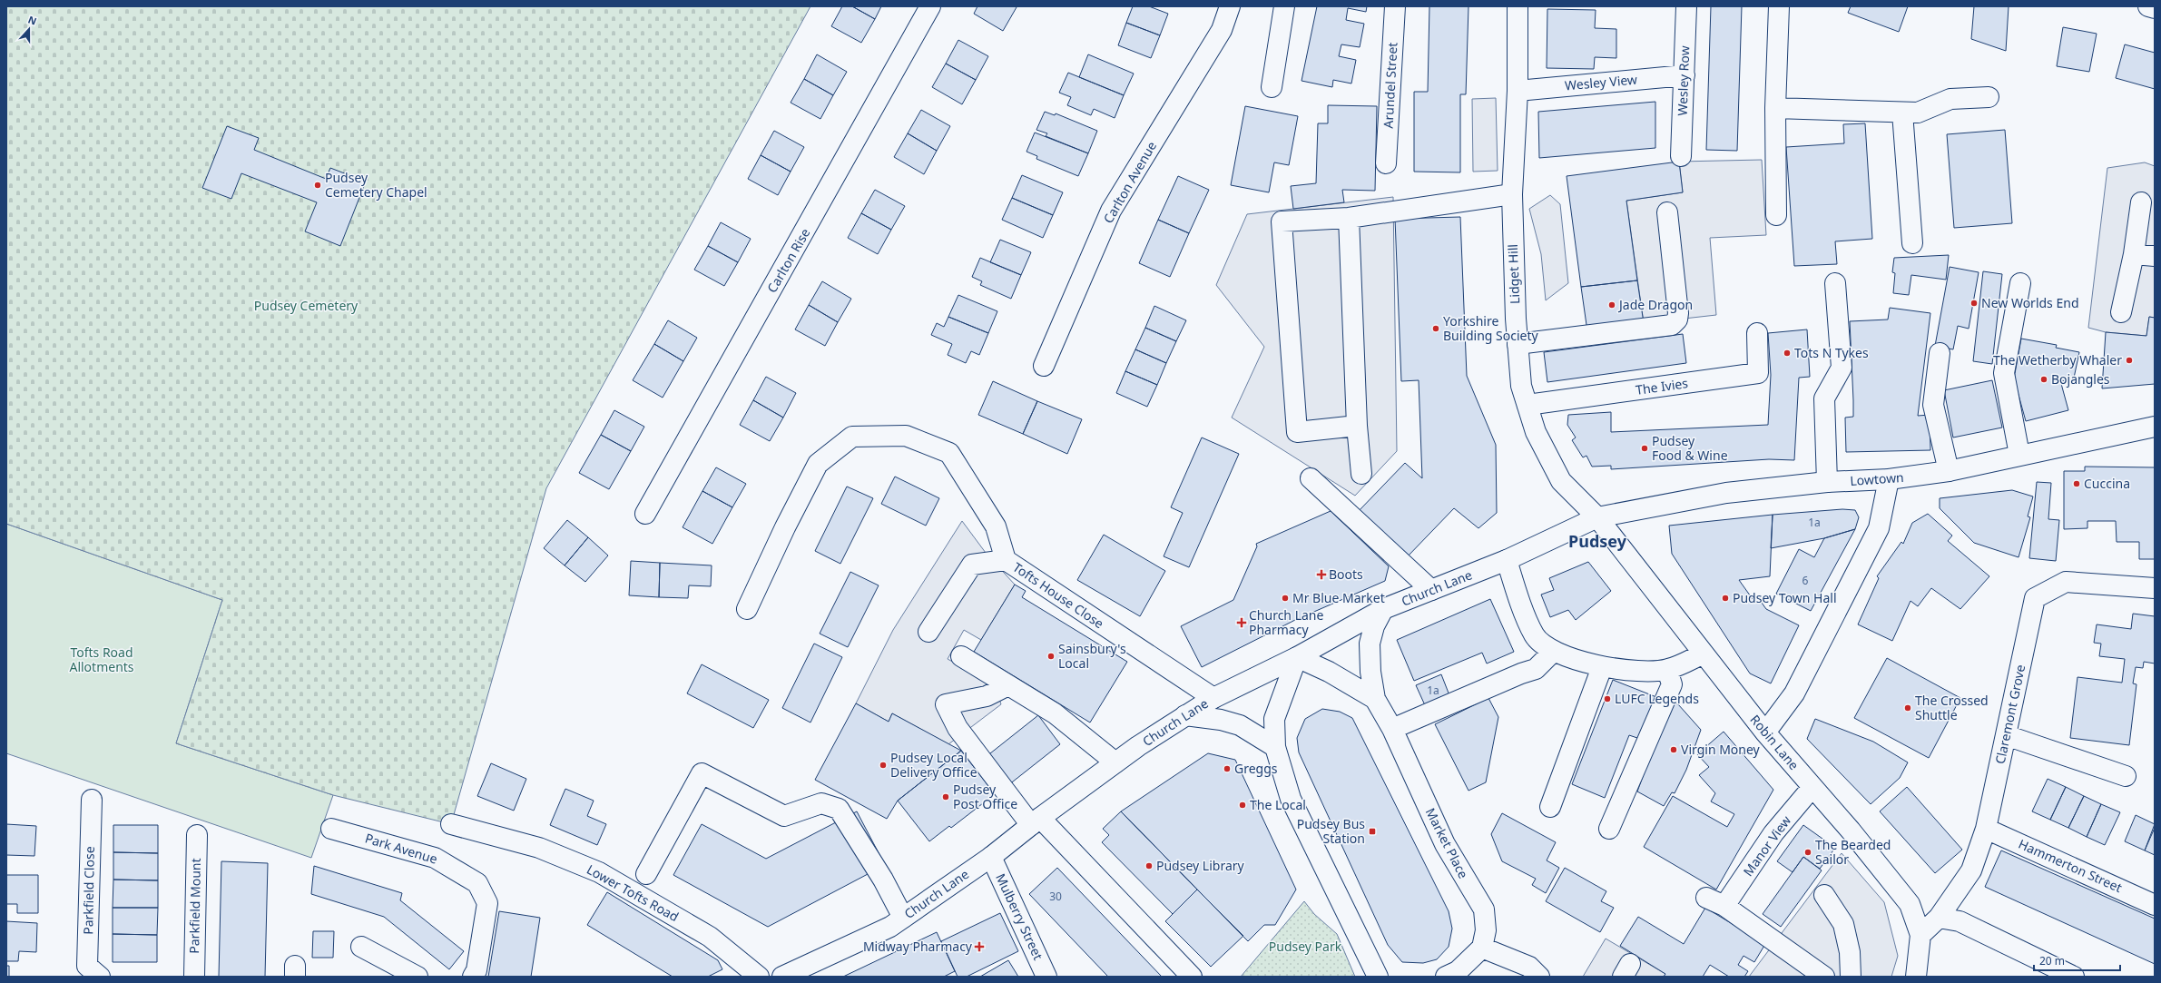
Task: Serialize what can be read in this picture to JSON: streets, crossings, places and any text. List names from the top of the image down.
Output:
{
  "streets": {
    "street": [
      "Wesley Row",
      "Wesley View",
      "Arundel Street",
      "Carlton Avenue",
      "Carlton Rise",
      "Lidget Hill",
      "The Ivies",
      "Lowtown",
      "Church Lane",
      "Tofts House Close",
      "Claremont Grove",
      "Robin Lane",
      "Market Place",
      "Manor View",
      "Park Avenue",
      "Hammerton Street",
      "Parkfield Close",
      "Lower Tofts Road",
      "Parkfield Mount",
      "Mulberry Street"
    ]
  },
  "crossings": [
    ["Wesley Row", "Wesley View"],
    ["Wesley View", "Lidget Hill"],
    ["Lidget Hill", "The Ivies"],
    ["Lidget Hill", "Lowtown"],
    ["Lidget Hill", "Church Lane"],
    ["Lidget Hill", "Robin Lane"],
    ["Lowtown", "Church Lane"],
    ["Lowtown", "Robin Lane"],
    ["Church Lane", "Tofts House Close"],
    ["Church Lane", "Robin Lane"],
    ["Church Lane", "Market Place"],
    ["Church Lane", "Mulberry Street"],
    ["Claremont Grove", "Robin Lane"],
    ["Claremont Grove", "Hammerton Street"],
    ["Robin Lane", "Manor View"]
  ],
  "districts": ["Pudsey"],
  "parks": ["Pudsey Cemetery", "Tofts Road Allotments", "Pudsey Park"],
  "places": {
    "other": [
      "Pudsey Cemetery Chapel",
      "New Worlds End",
      "Jade Dragon",
      "Yorkshire Building Society",
      "Tots N Tykes",
      "The Wetherby Whaler",
      "Bojangles",
      "Pudsey Food & Wine",
      "Cuccina",
      "Mr Blue Market",
      "Pudsey Town Hall",
      "Sainsbury's Local",
      "LUFC Legends",
      "The Crossed Shuttle",
      "Virgin Money",
      "Pudsey Local Delivery Office",
      "Greggs",
      "Pudsey Post Office",
      "The Local",
      "The Bearded Sailor",
      "Pudsey Library"
    ],
    "health": ["Boots", "Church Lane Pharmacy", "Midway Pharmacy"],
    "transit": ["Pudsey Bus Station"]
  },
  "house_numbers": [
    "1a",
    "6",
    "1a",
    "30"
  ],
  "scale_bar": "20 m",
  "north": "top"
}
